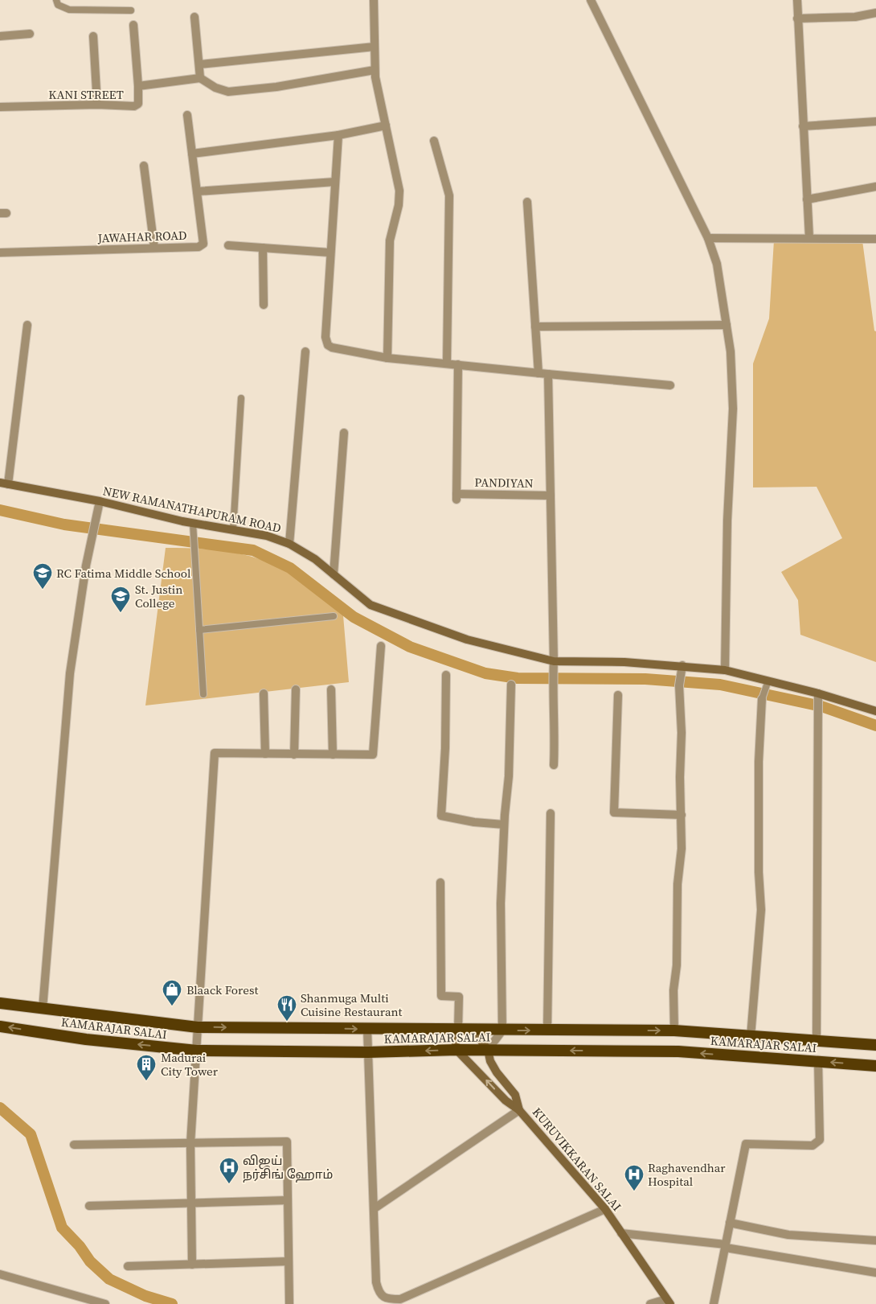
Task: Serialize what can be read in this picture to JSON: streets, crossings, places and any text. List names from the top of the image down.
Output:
{
  "streets": {
    "highway": ["KAMARAJAR SALAI"],
    "main road": ["NEW RAMANATHAPURAM ROAD", "KURUVIKKARAN SALAI"],
    "street": ["KANI STREET", "JAWAHAR ROAD", "PANDIYAN"]
  },
  "crossings": [
    ["KAMARAJAR SALAI", "KURUVIKKARAN SALAI"]
  ],
  "places": {
    "school or university": ["RC Fatima Middle School", "St. Justin College"],
    "shop": ["Blaack Forest"],
    "restaurant": ["Shanmuga Multi Cuisine Restaurant"],
    "building": ["Madurai City Tower"],
    "hospital": ["விஜய் நர்சிங் ஹோம்", "Raghavendhar Hospital"]
  }
}
